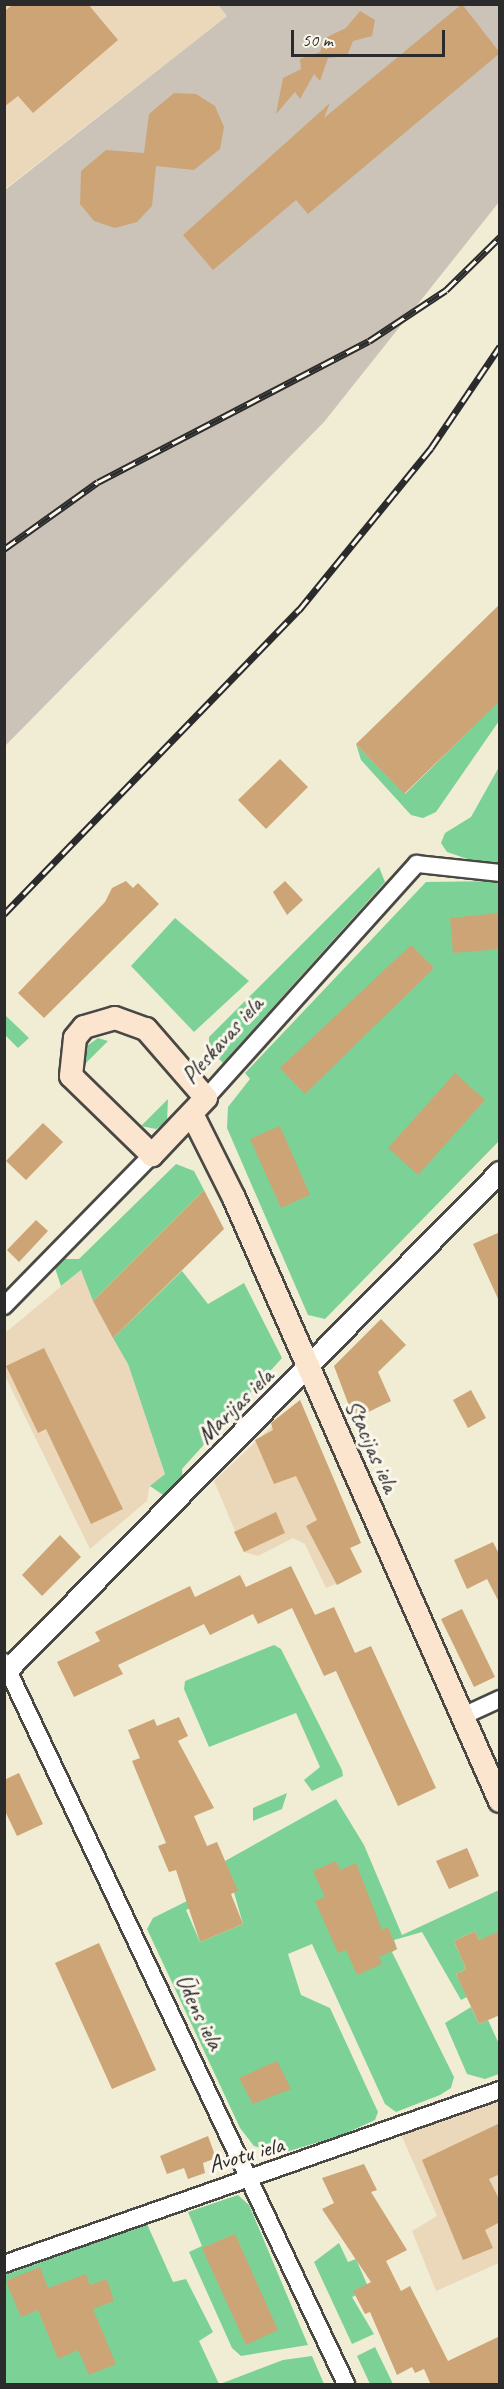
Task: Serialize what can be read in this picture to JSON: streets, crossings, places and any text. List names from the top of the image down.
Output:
{
  "streets": {
    "main road": ["Pleskavas iela", "Stacijas iela"],
    "street": ["Marijas iela", "Ūdens iela", "Avotu iela"]
  },
  "crossings": [
    ["Pleskavas iela", "Stacijas iela"],
    ["Marijas iela", "Stacijas iela"],
    ["Marijas iela", "Ūdens iela"],
    ["Ūdens iela", "Avotu iela"]
  ],
  "scale_bar": "50 m"
}
